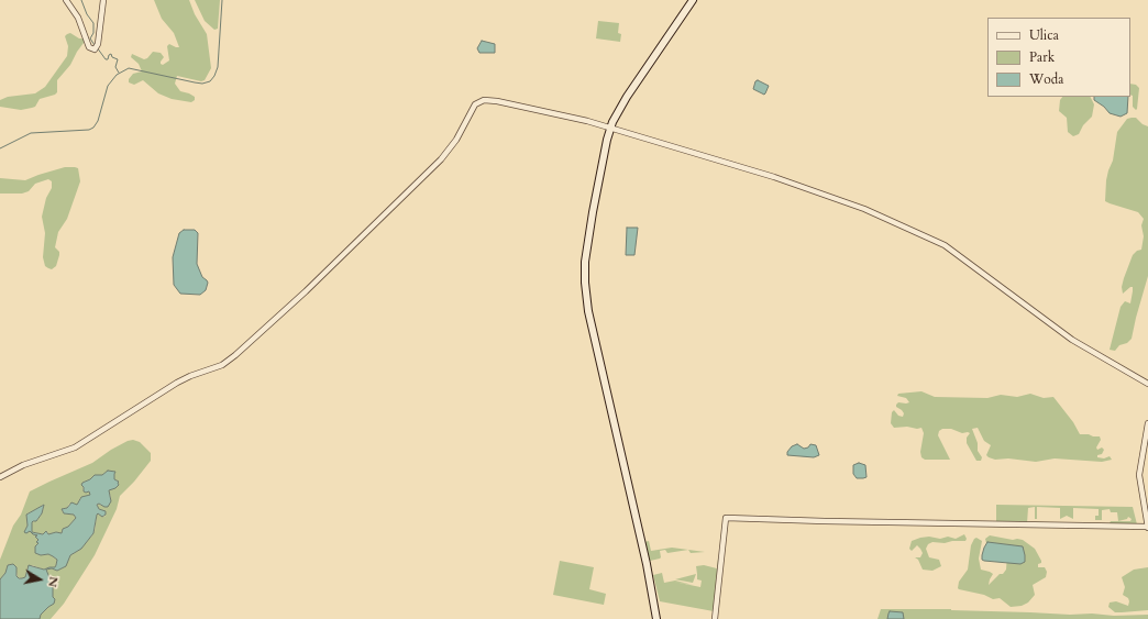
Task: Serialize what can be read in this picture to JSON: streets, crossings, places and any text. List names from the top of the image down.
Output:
{
  "legend": ["Ulica", "Park", "Woda"],
  "north": "right"
}
